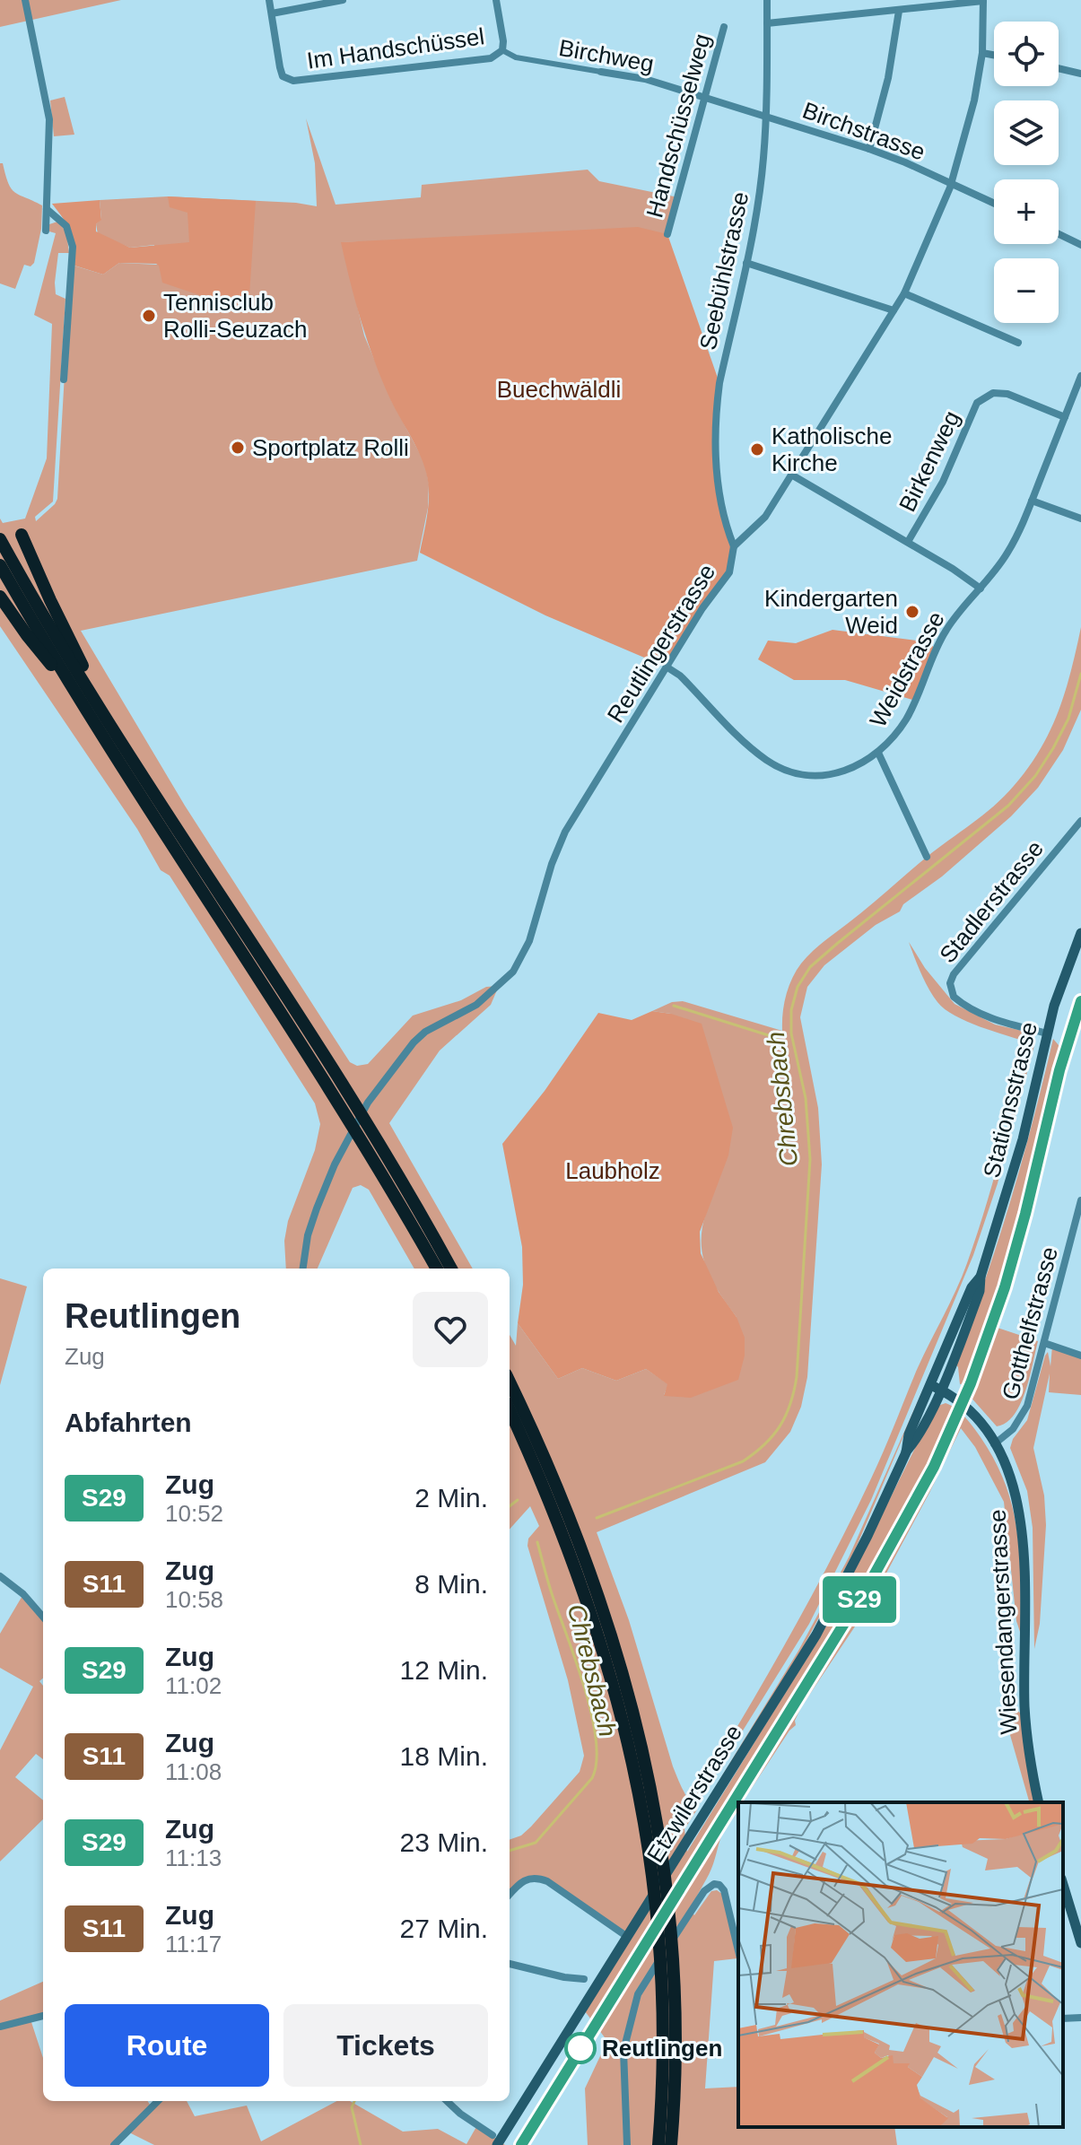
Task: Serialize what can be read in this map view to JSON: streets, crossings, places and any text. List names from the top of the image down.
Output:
{
  "streets": {
    "main road": ["Stationsstrasse", "Wiesendangerstrasse", "Etzwilerstrasse"],
    "street": [
      "Im Handschüssel",
      "Birchweg",
      "Handschüsselweg",
      "Birchstrasse",
      "Seebühlstrasse",
      "Birkenweg",
      "Reutlingerstrasse",
      "Weidstrasse",
      "Stadlerstrasse",
      "Gotthelfstrasse"
    ]
  },
  "crossings": [
    ["Im Handschüssel", "Birchweg"],
    ["Birchweg", "Handschüsselweg"],
    ["Birchweg", "Birchstrasse"],
    ["Handschüsselweg", "Birchstrasse"],
    ["Birchstrasse", "Seebühlstrasse"],
    ["Birchstrasse", "Reutlingerstrasse"],
    ["Seebühlstrasse", "Reutlingerstrasse"],
    ["Birkenweg", "Weidstrasse"],
    ["Reutlingerstrasse", "Weidstrasse"],
    ["Stadlerstrasse", "Stationsstrasse"],
    ["Stationsstrasse", "Etzwilerstrasse"],
    ["Gotthelfstrasse", "Wiesendangerstrasse"],
    ["Wiesendangerstrasse", "Etzwilerstrasse"]
  ],
  "water": ["Chrebsbach"],
  "parks": ["Buechwäldli", "Laubholz"],
  "places": [
    "Tennisclub Rolli-Seuzach",
    "Sportplatz Rolli",
    "Katholische Kirche",
    "Kindergarten Weid",
    "Reutlingen"
  ],
  "page": {
    "on_map": "S29",
    "map_buttons": ["+", "−"],
    "heading": [
      ["Reutlingen", "Zug"],
      "Abfahrten"
    ],
    "list": [
      {
        "mark": "S29",
        "name": "Zug",
        "note": "10:52",
        "value": "2 Min."
      },
      {
        "mark": "S11",
        "name": "Zug",
        "note": "10:58",
        "value": "8 Min."
      },
      {
        "mark": "S29",
        "name": "Zug",
        "note": "11:02",
        "value": "12 Min."
      },
      {
        "mark": "S11",
        "name": "Zug",
        "note": "11:08",
        "value": "18 Min."
      },
      {
        "mark": "S29",
        "name": "Zug",
        "note": "11:13",
        "value": "23 Min."
      },
      {
        "mark": "S11",
        "name": "Zug",
        "note": "11:17",
        "value": "27 Min."
      }
    ],
    "buttons": ["Route", "Tickets"]
  }
}
